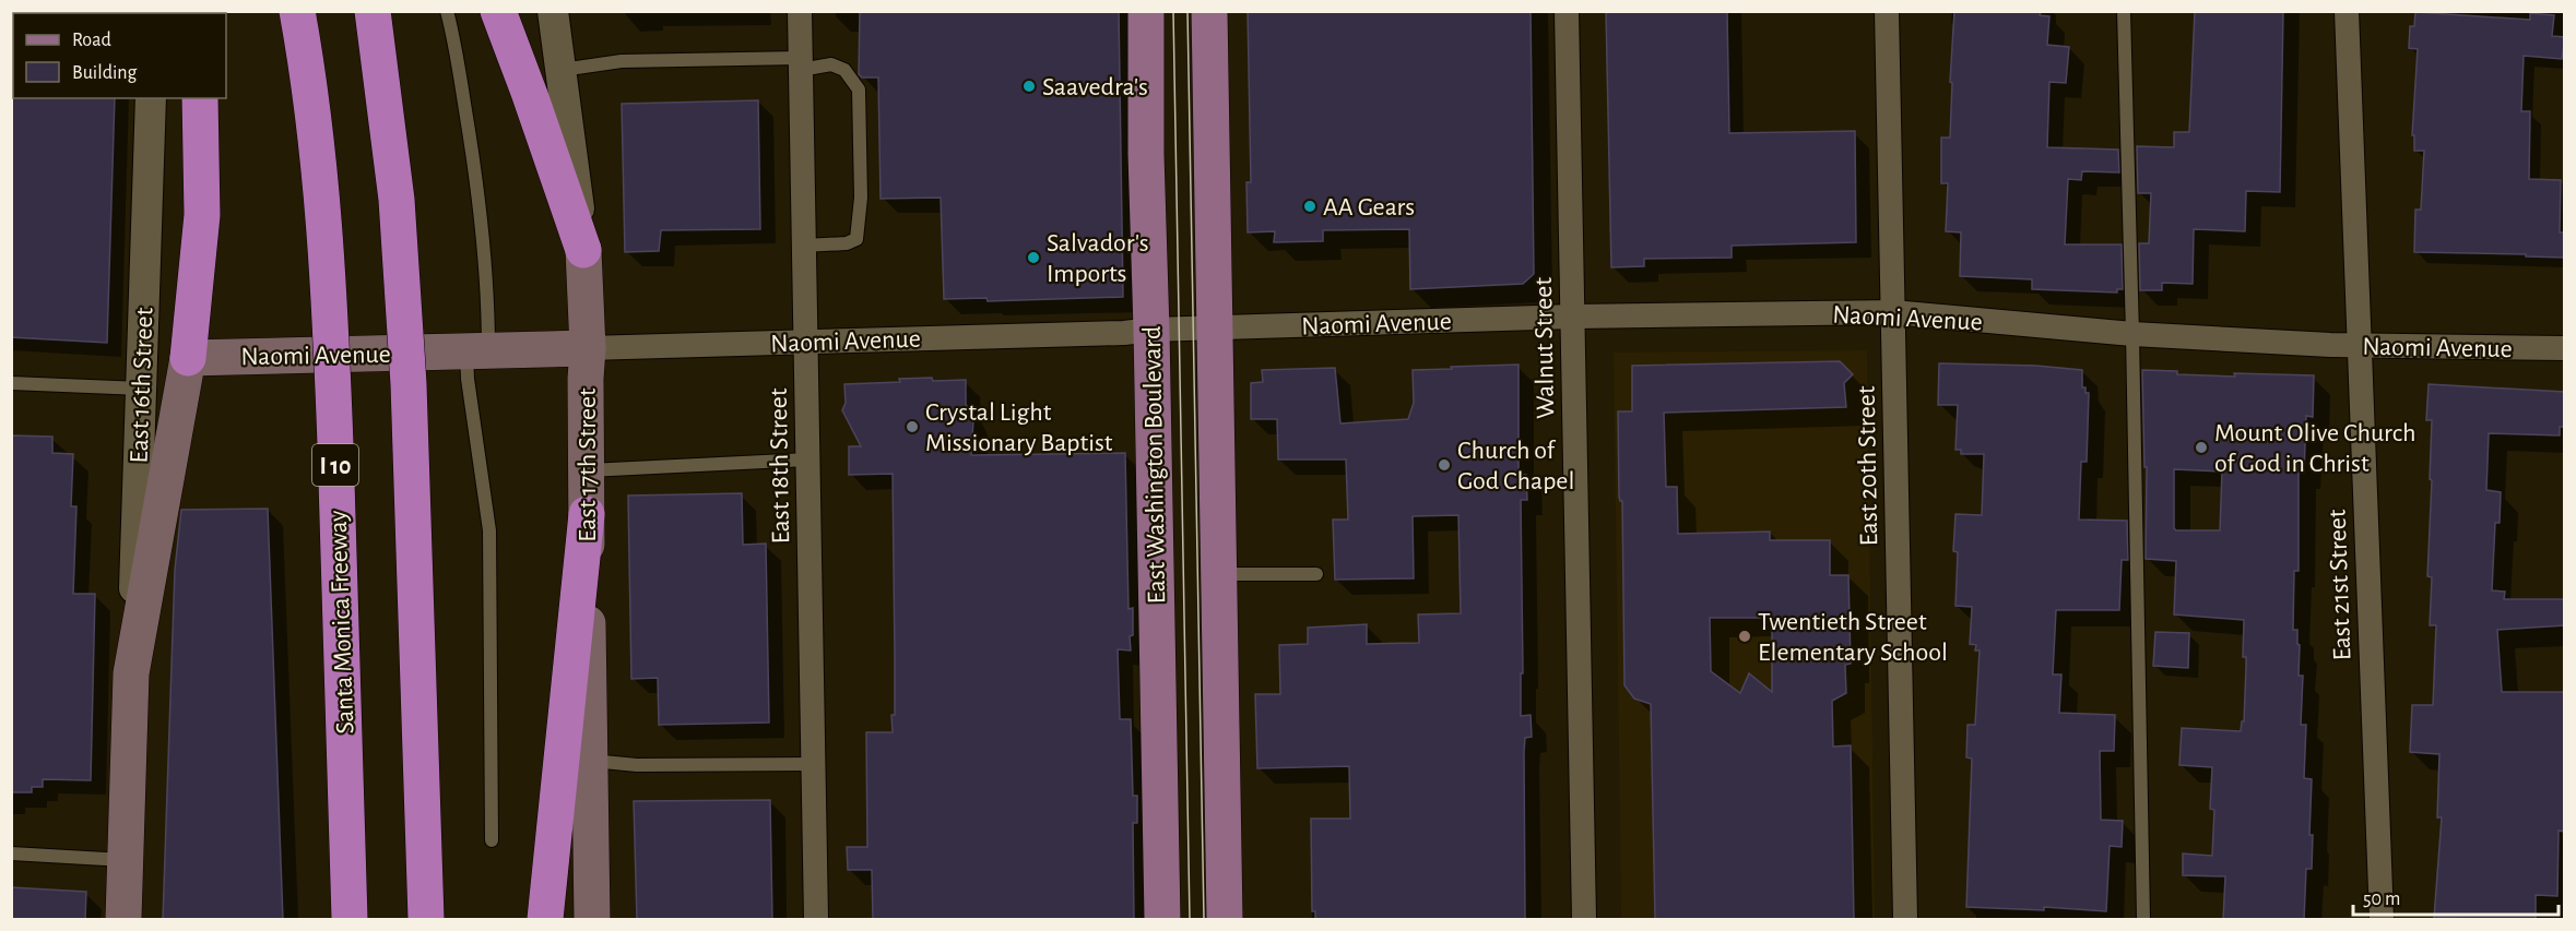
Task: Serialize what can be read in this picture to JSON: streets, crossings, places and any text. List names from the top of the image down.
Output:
{
  "streets": {
    "highway": ["I 10", "Santa Monica Freeway"],
    "main road": [
      "Naomi Avenue",
      "East 16th Street",
      "East 17th Street",
      "East Washington Boulevard"
    ],
    "street": [
      "Walnut Street",
      "East 18th Street",
      "East 20th Street",
      "East 21st Street"
    ]
  },
  "crossings": [
    ["Naomi Avenue", "Walnut Street"],
    ["Naomi Avenue", "East 16th Street"],
    ["Naomi Avenue", "East 17th Street"],
    ["Naomi Avenue", "East Washington Boulevard"],
    ["Naomi Avenue", "East 18th Street"],
    ["Naomi Avenue", "East 20th Street"],
    ["Naomi Avenue", "East 21st Street"]
  ],
  "places": [
    "Saavedra's",
    "AA Gears",
    "Salvador's Imports",
    "Crystal Light Missionary Baptist",
    "Mount Olive Church of God in Christ",
    "Church of God Chapel",
    "Twentieth Street Elementary School"
  ],
  "legend": ["Road", "Building"],
  "scale_bar": "50 m"
}
